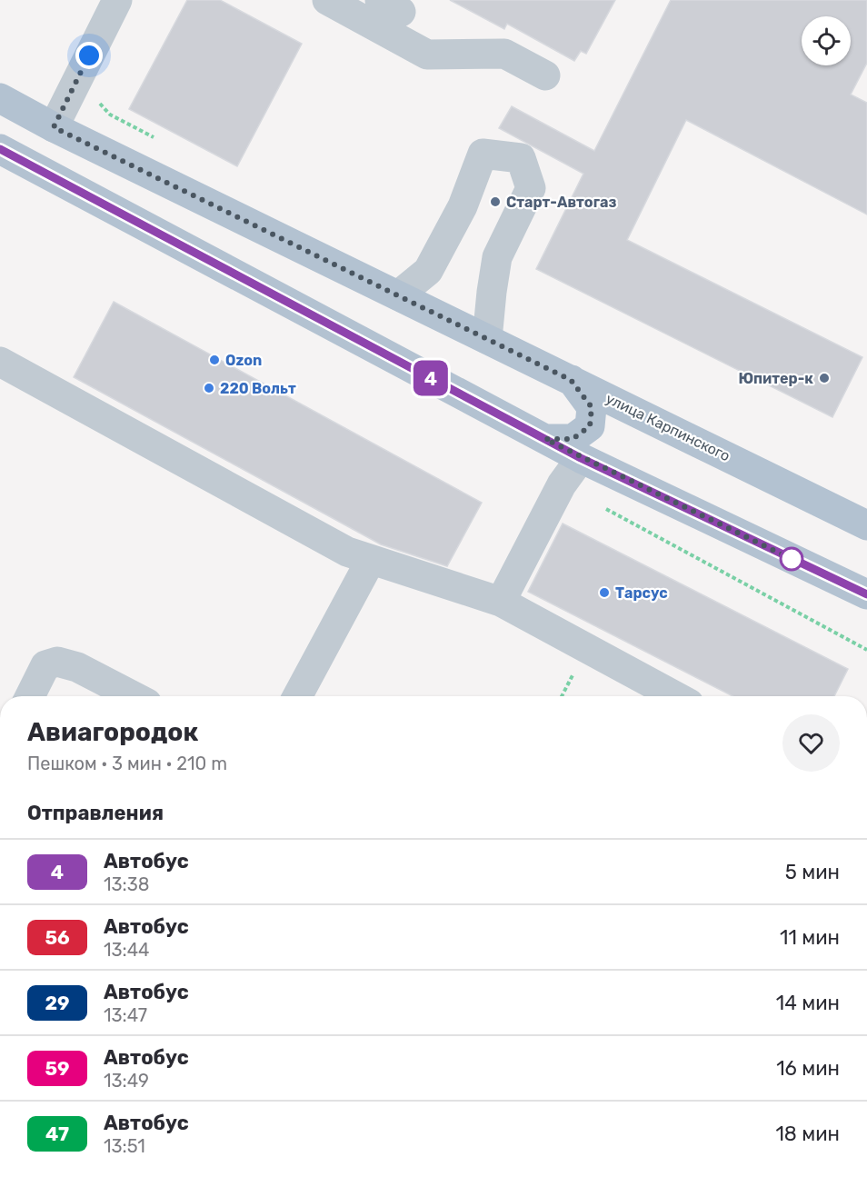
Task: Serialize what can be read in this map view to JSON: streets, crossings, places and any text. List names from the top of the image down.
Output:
{
  "streets": {
    "main road": ["улица Карпинского"]
  },
  "places": [
    "Старт-Автогаз",
    "Ozon",
    "Юпитер-к",
    "220 Вольт",
    "Тарсус"
  ],
  "lines": ["bus line 4"],
  "page": {
    "on_map": "4",
    "heading": [
      ["Авиагородок", "Пешком · 3 мин · 210 m"],
      "Отправления"
    ],
    "list": [
      {
        "mark": "4",
        "name": "Автобус",
        "note": "13:38",
        "value": "5 мин"
      },
      {
        "mark": "56",
        "name": "Автобус",
        "note": "13:44",
        "value": "11 мин"
      },
      {
        "mark": "29",
        "name": "Автобус",
        "note": "13:47",
        "value": "14 мин"
      },
      {
        "mark": "59",
        "name": "Автобус",
        "note": "13:49",
        "value": "16 мин"
      },
      {
        "mark": "47",
        "name": "Автобус",
        "note": "13:51",
        "value": "18 мин"
      }
    ]
  }
}
